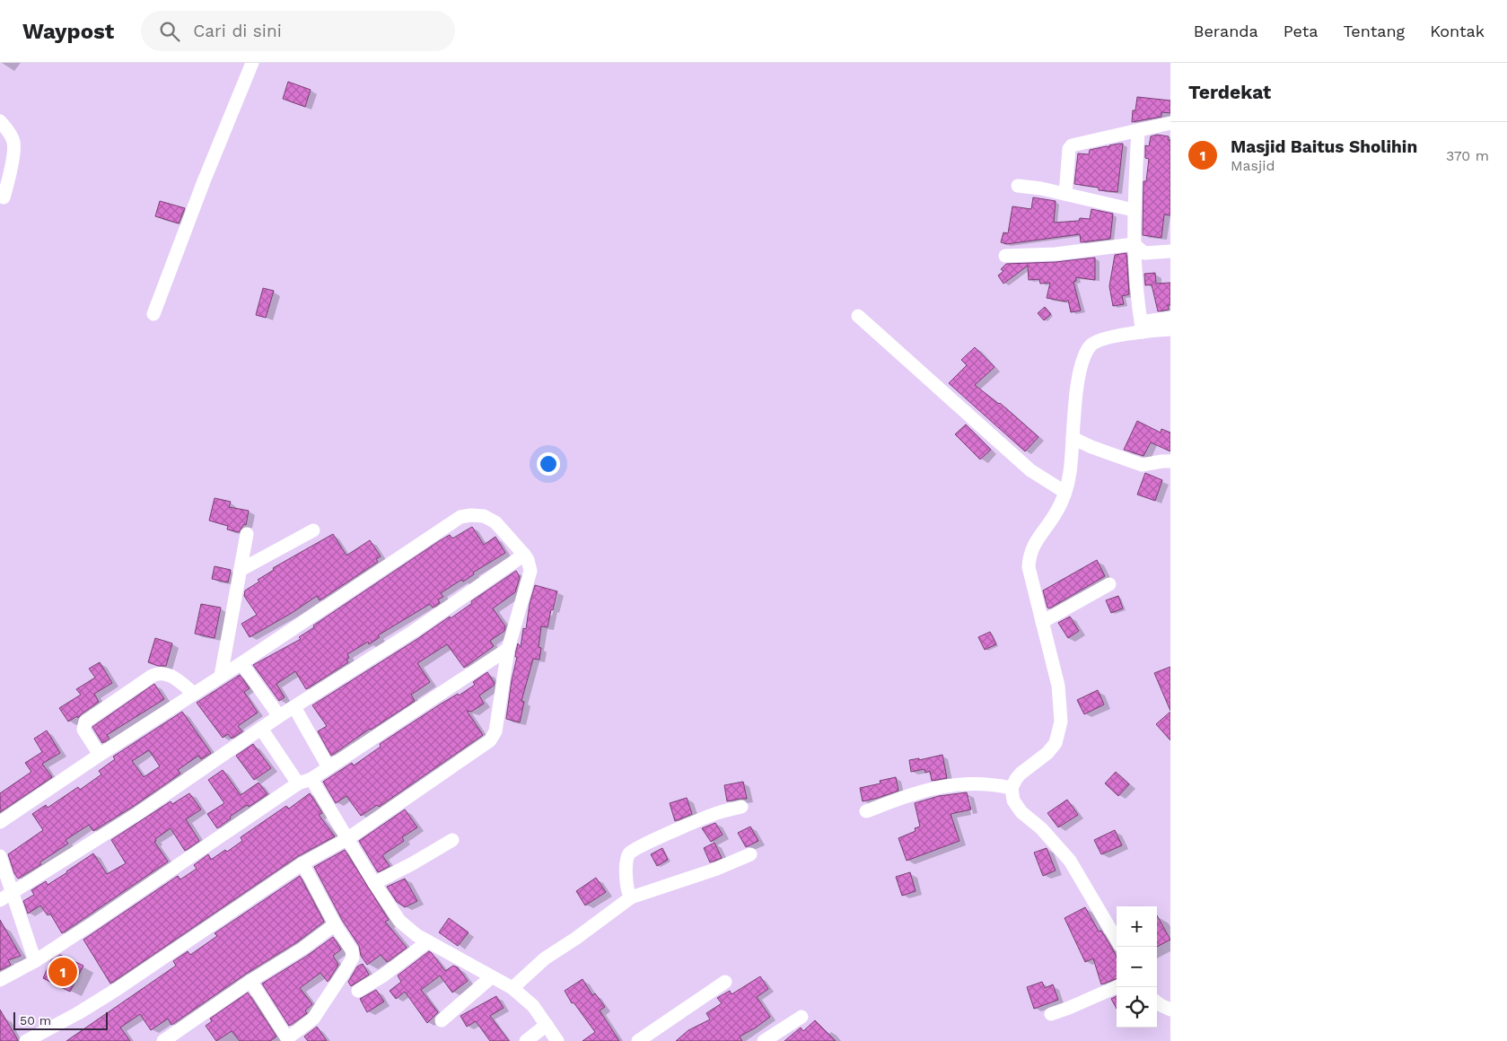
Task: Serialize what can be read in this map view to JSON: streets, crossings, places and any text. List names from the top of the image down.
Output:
{
  "scale_bar": "50 m",
  "page": {
    "header": "Waypost",
    "search": "Cari di sini",
    "nav": [
      "Beranda",
      "Peta",
      "Tentang",
      "Kontak"
    ],
    "heading": "Terdekat",
    "list": [
      {
        "mark": "1",
        "name": "Masjid Baitus Sholihin",
        "note": "Masjid",
        "value": "370 m"
      }
    ],
    "map_buttons": ["+", "−"],
    "pins": "1",
    "scale": "50 m"
  }
}
